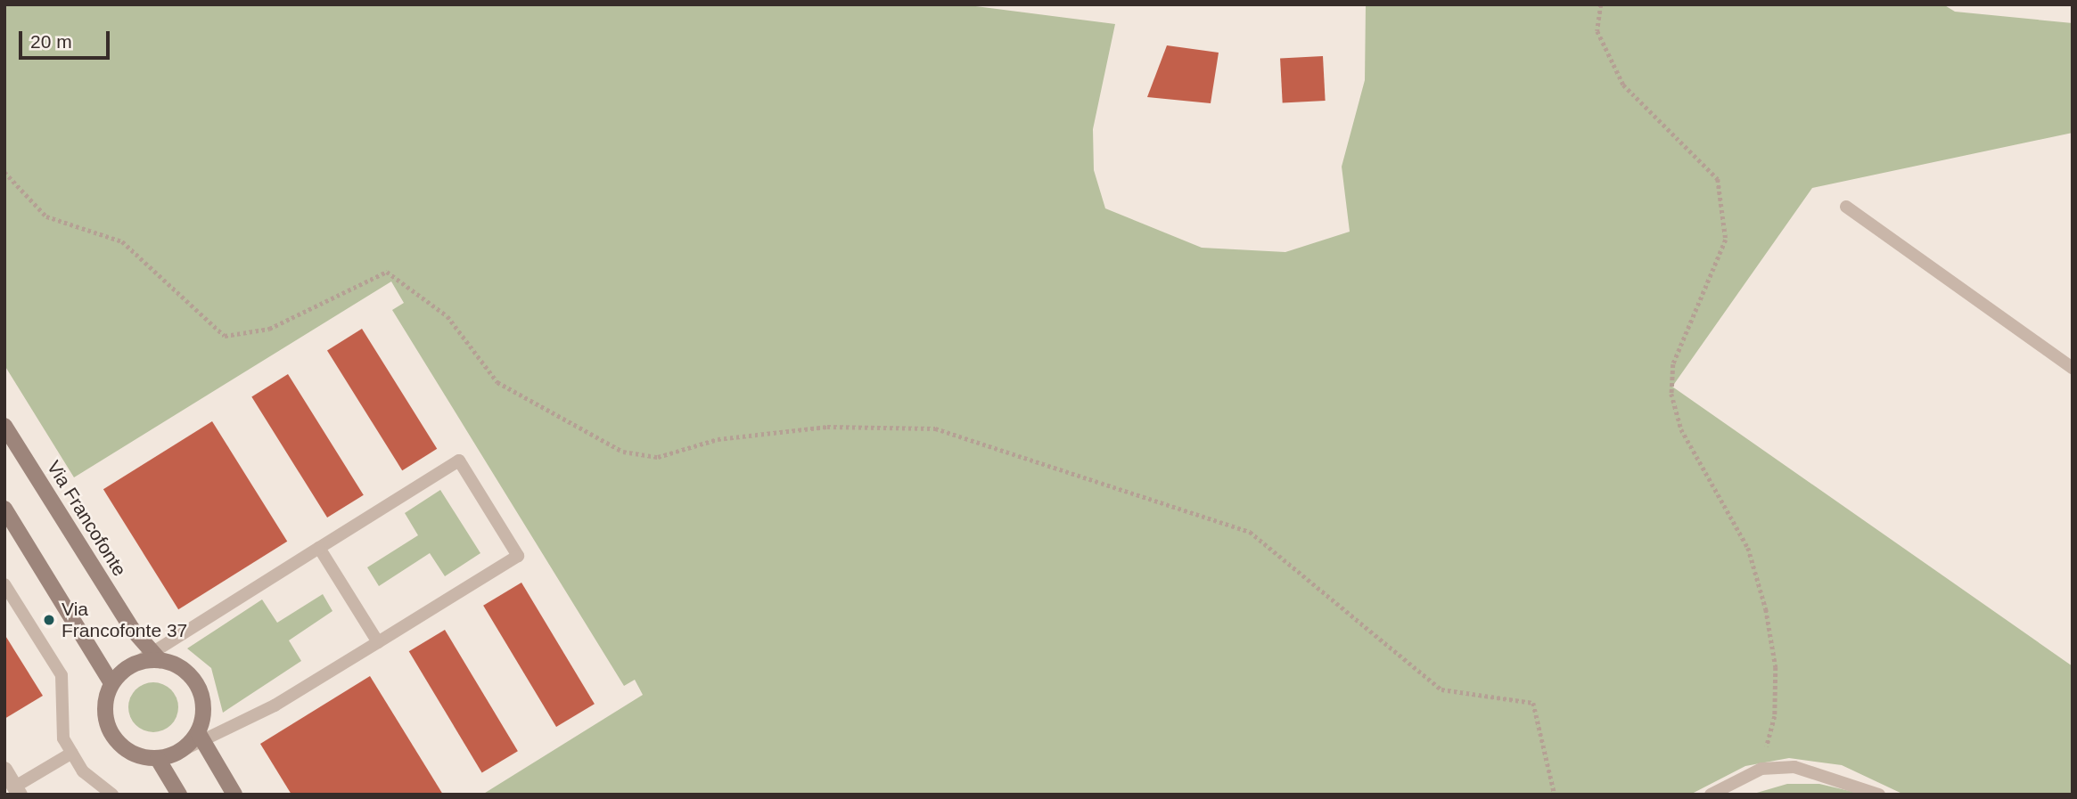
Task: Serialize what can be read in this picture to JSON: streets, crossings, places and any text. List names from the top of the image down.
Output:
{
  "streets": {
    "main road": ["Via Francofonte"]
  },
  "places": ["Via Francofonte 37"],
  "scale_bar": "20 m"
}
